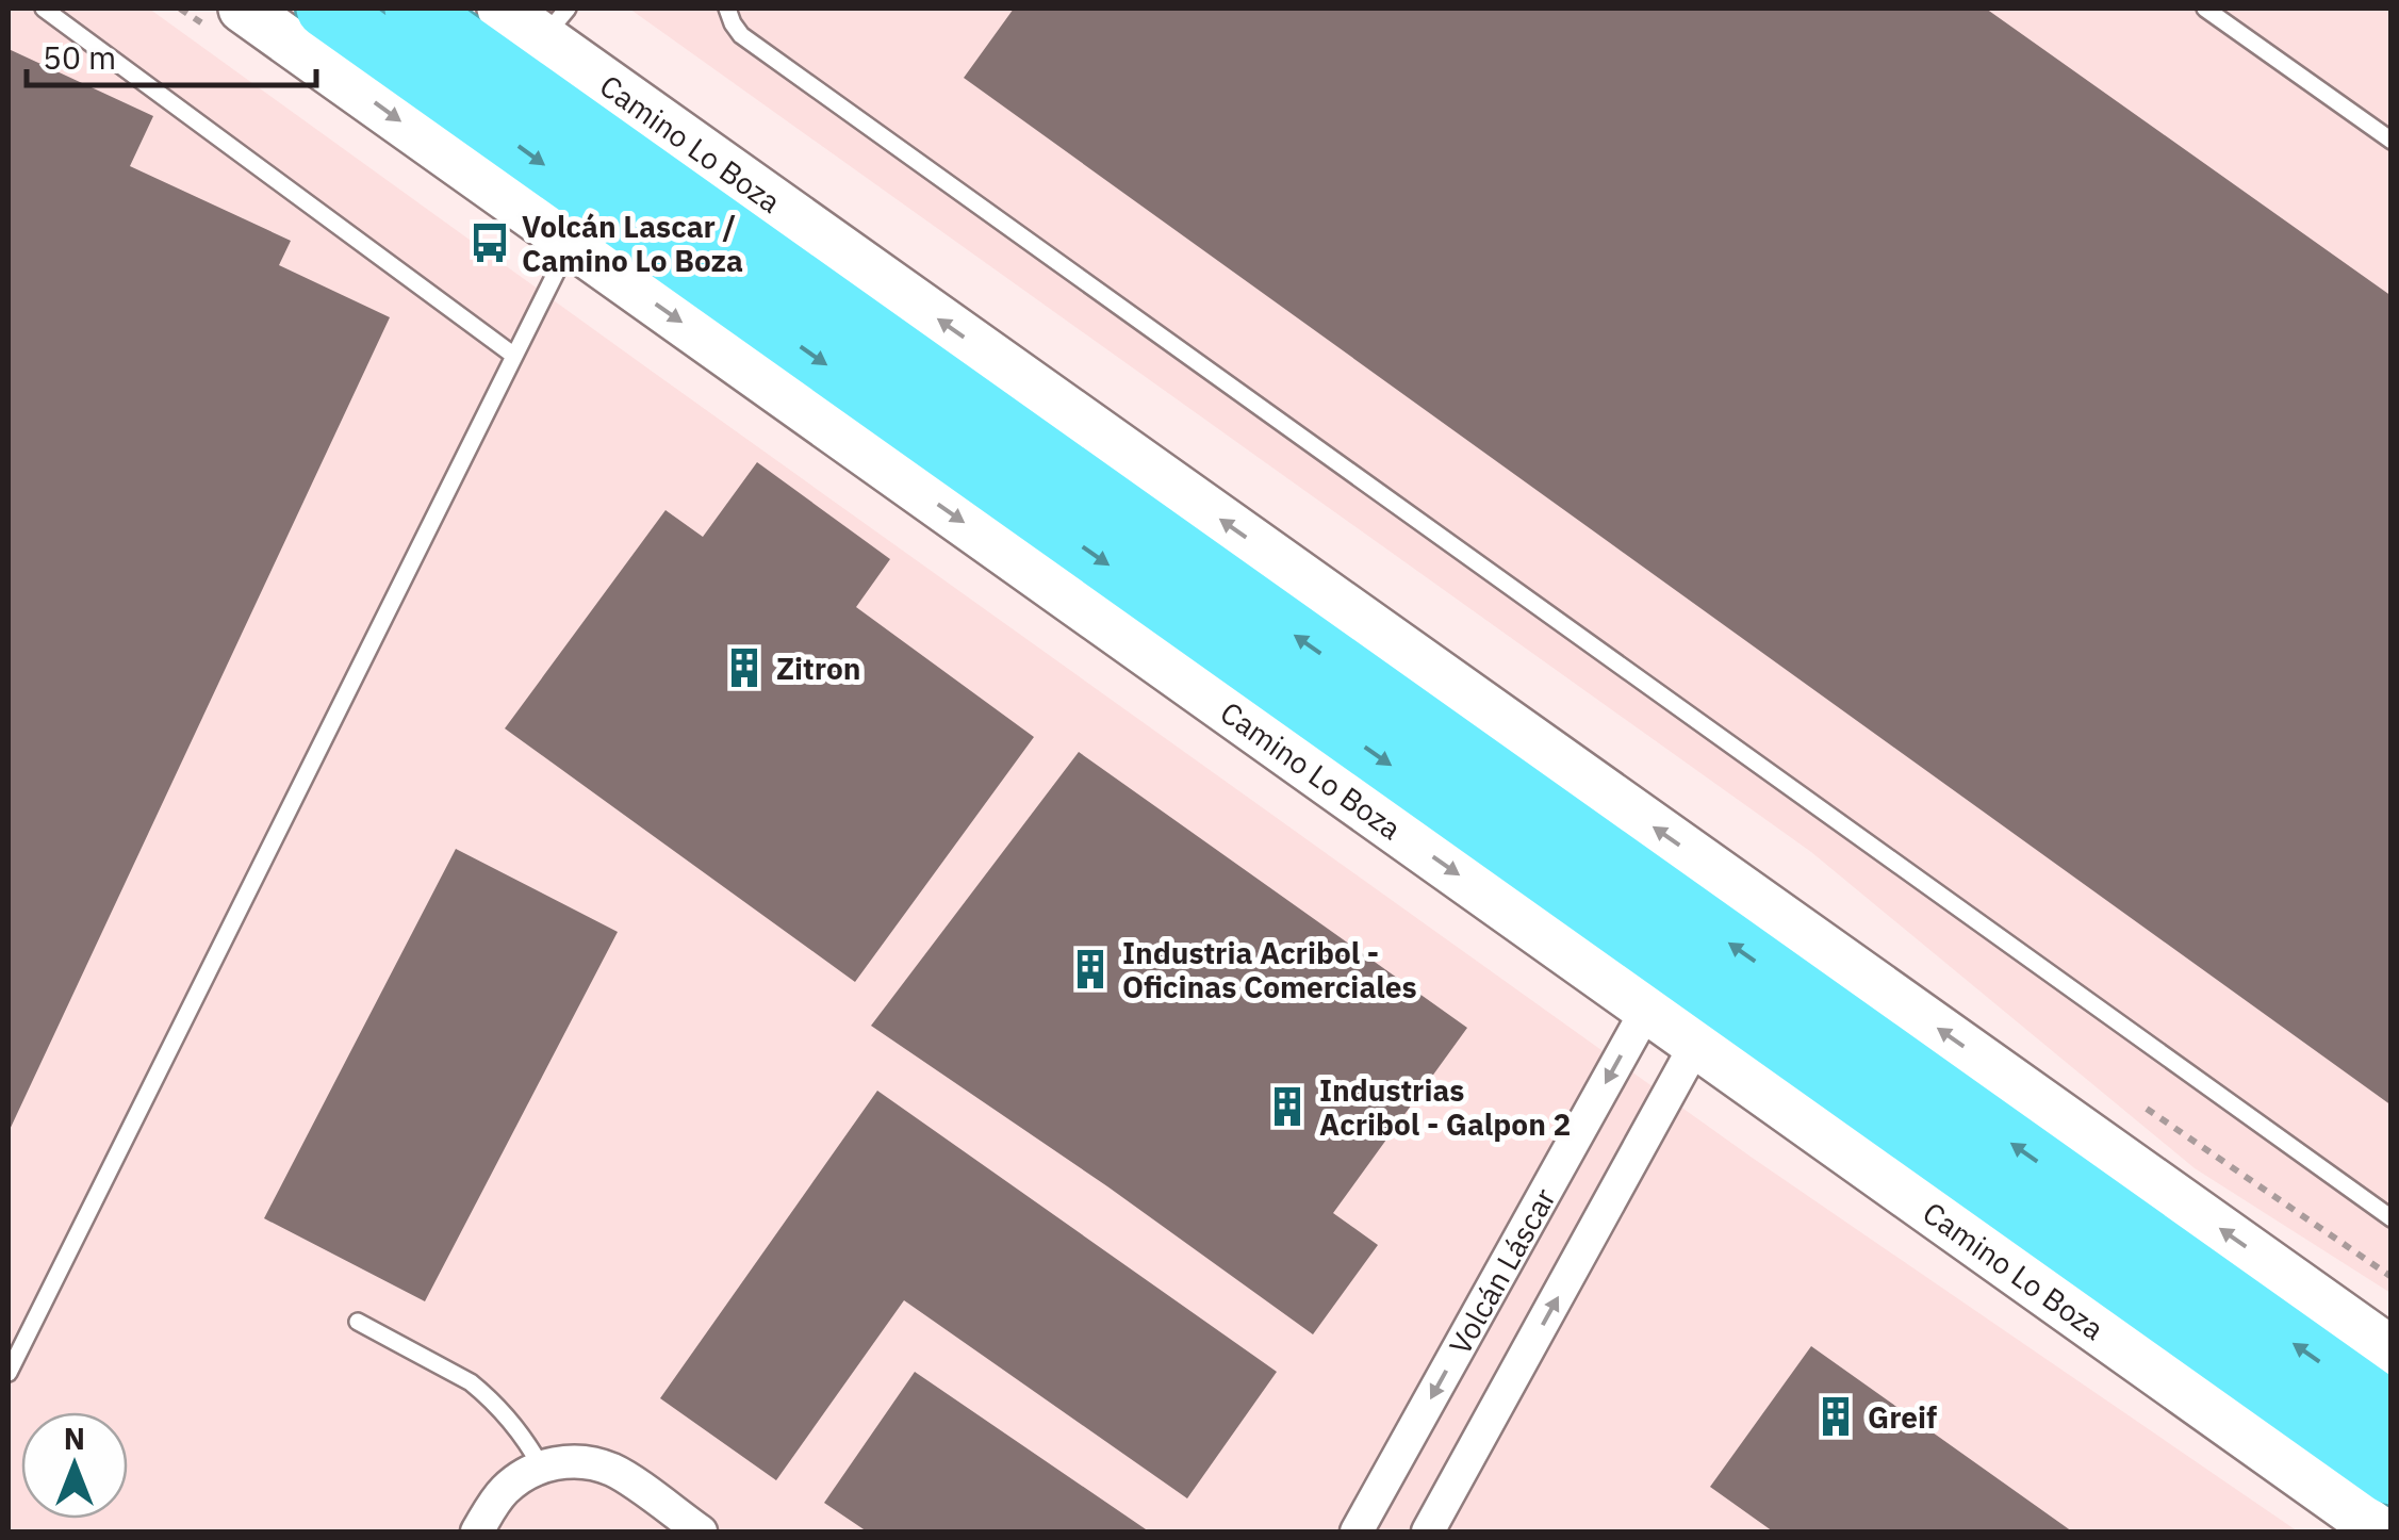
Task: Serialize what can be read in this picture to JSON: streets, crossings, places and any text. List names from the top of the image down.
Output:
{
  "streets": {
    "street": ["Camino Lo Boza", "Volcán Láscar"]
  },
  "crossings": [
    ["Camino Lo Boza", "Volcán Láscar"]
  ],
  "places": {
    "bus stop": ["Volcán Lascar / Camino Lo Boza"],
    "building": [
      "Zitron",
      "Industria Acribol - Oficinas Comerciales",
      "Industrias Acribol - Galpon 2",
      "Greif"
    ]
  },
  "scale_bar": "50 m",
  "north": "top"
}
